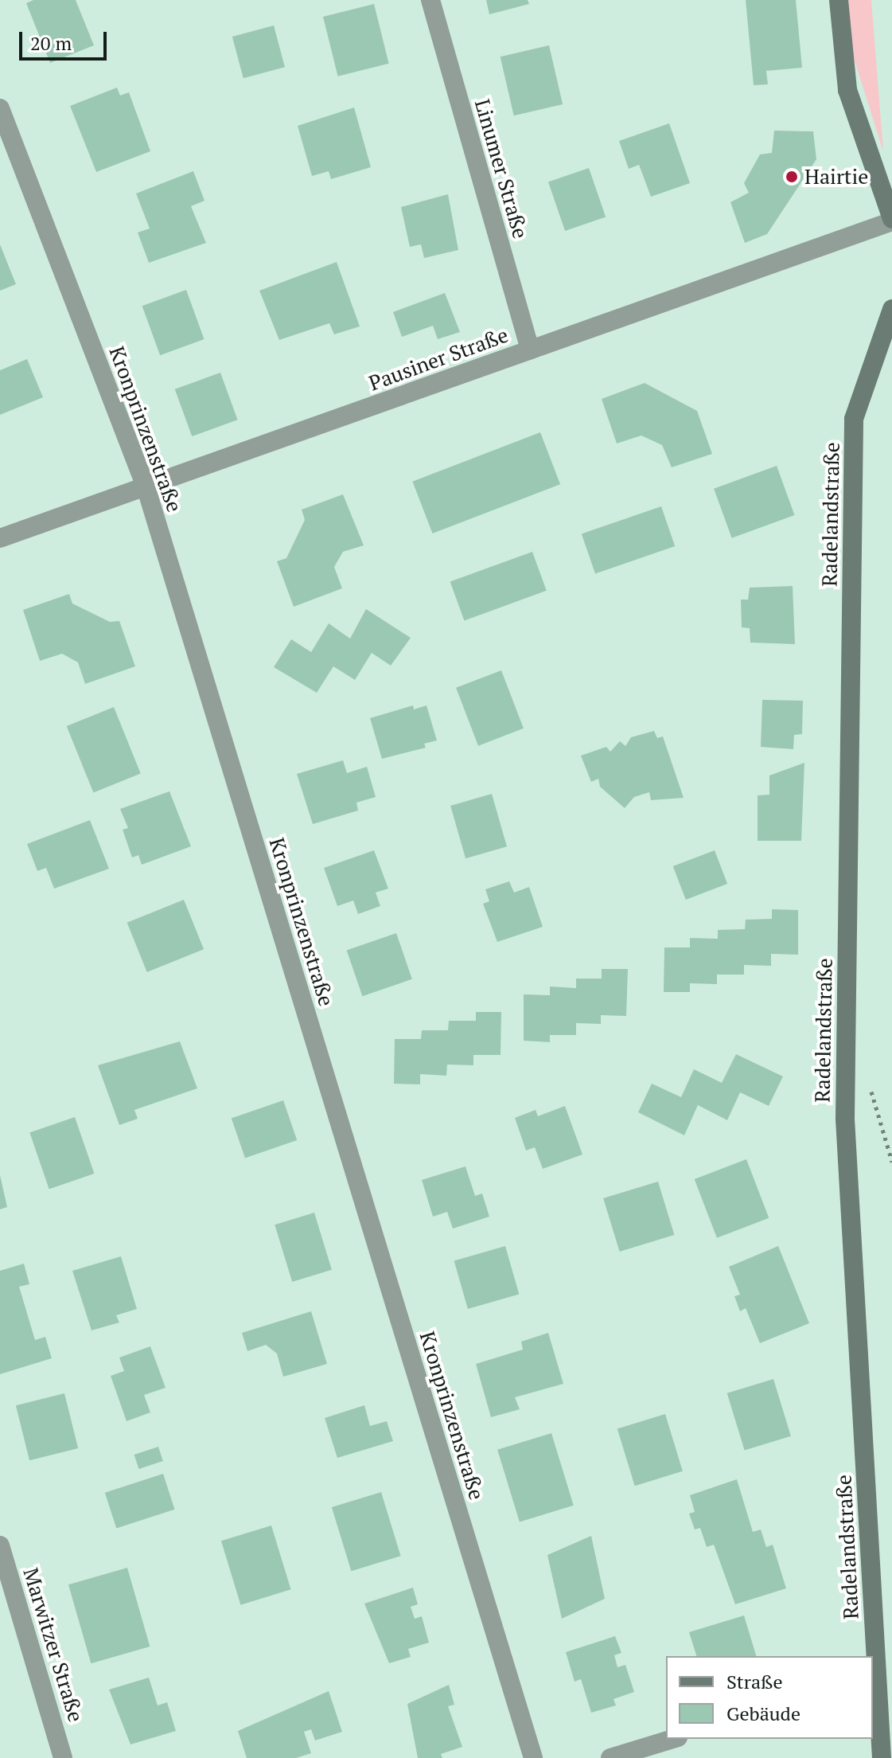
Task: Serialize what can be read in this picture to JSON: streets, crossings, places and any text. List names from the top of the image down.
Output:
{
  "streets": {
    "street": [
      "Linumer Straße",
      "Pausiner Straße",
      "Kronprinzenstraße",
      "Radelandstraße",
      "Marwitzer Straße"
    ]
  },
  "crossings": [
    ["Linumer Straße", "Pausiner Straße"],
    ["Pausiner Straße", "Kronprinzenstraße"]
  ],
  "places": ["Hairtie"],
  "legend": ["Straße", "Gebäude"],
  "scale_bar": "20 m"
}
